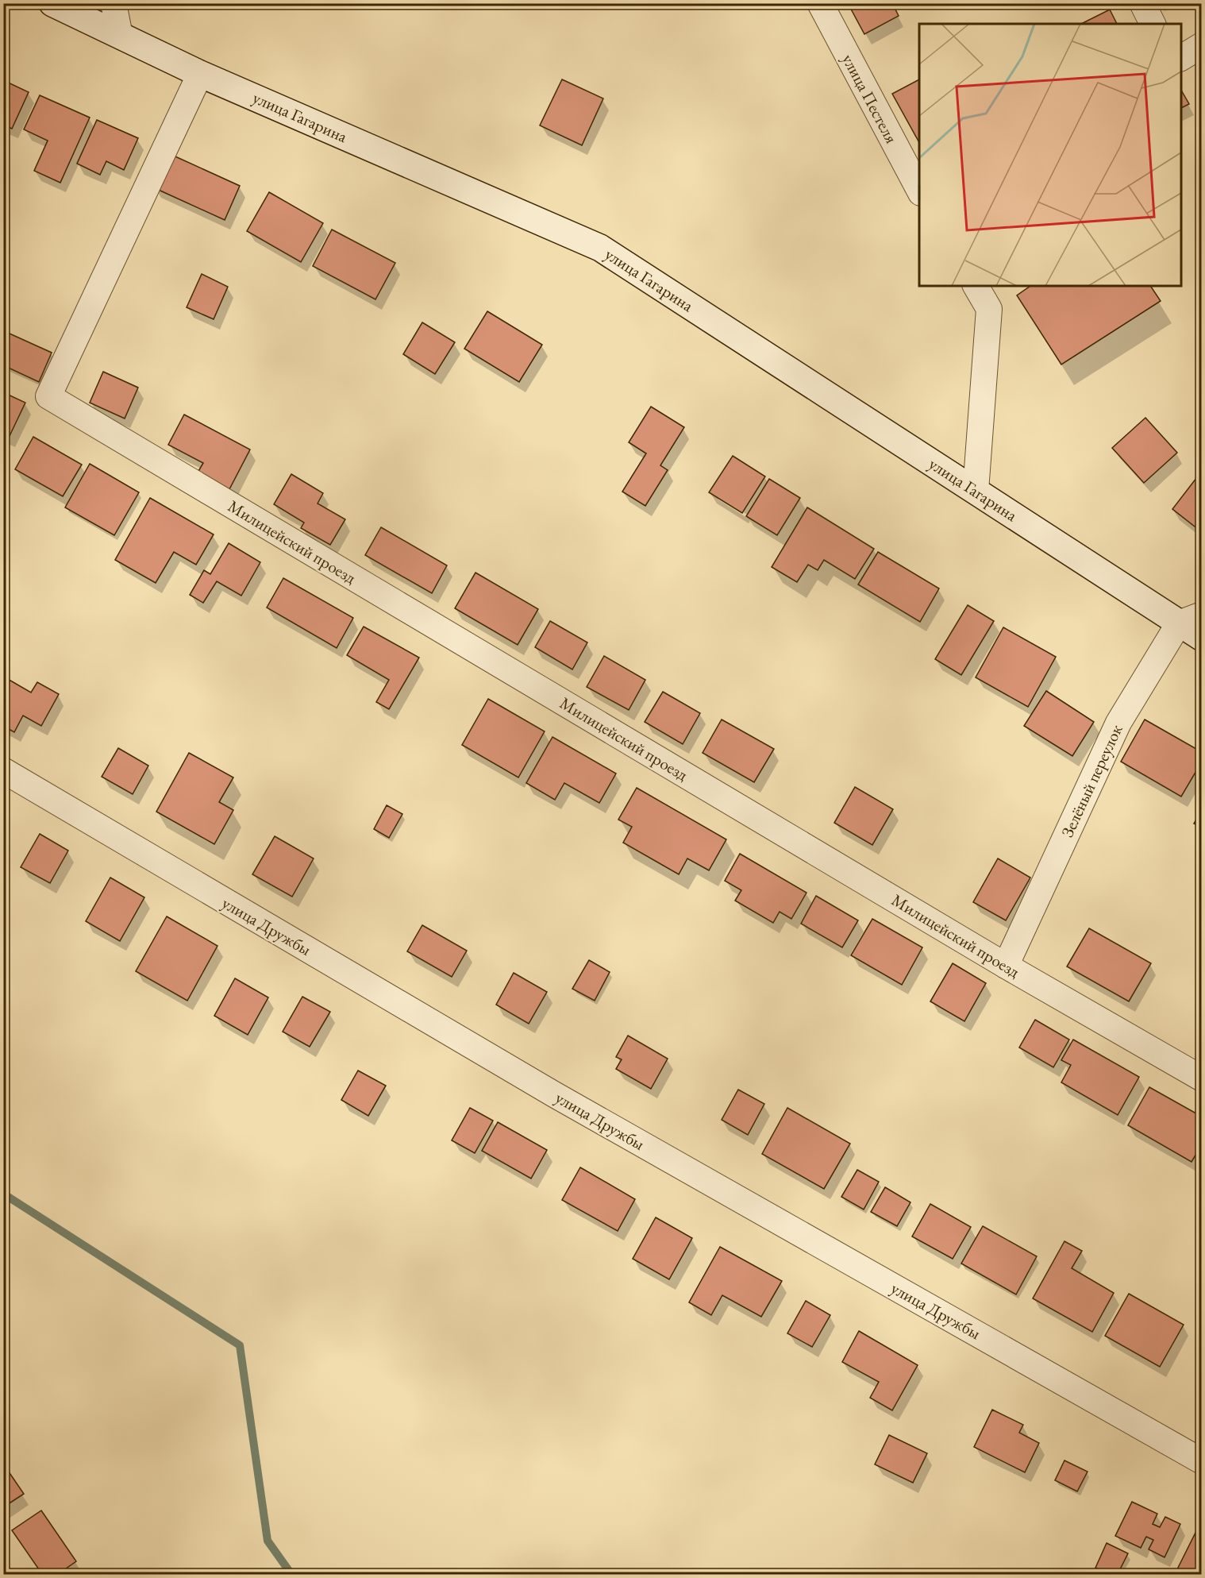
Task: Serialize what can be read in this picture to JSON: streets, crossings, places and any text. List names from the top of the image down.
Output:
{
  "streets": {
    "main road": ["улица Гагарина"],
    "street": [
      "улица Пестеля",
      "Милицейский проезд",
      "Зелёный переулок",
      "улица Дружбы"
    ]
  },
  "crossings": [
    ["улица Гагарина", "Милицейский проезд"],
    ["улица Гагарина", "Зелёный переулок"],
    ["Милицейский проезд", "Зелёный переулок"]
  ]
}
